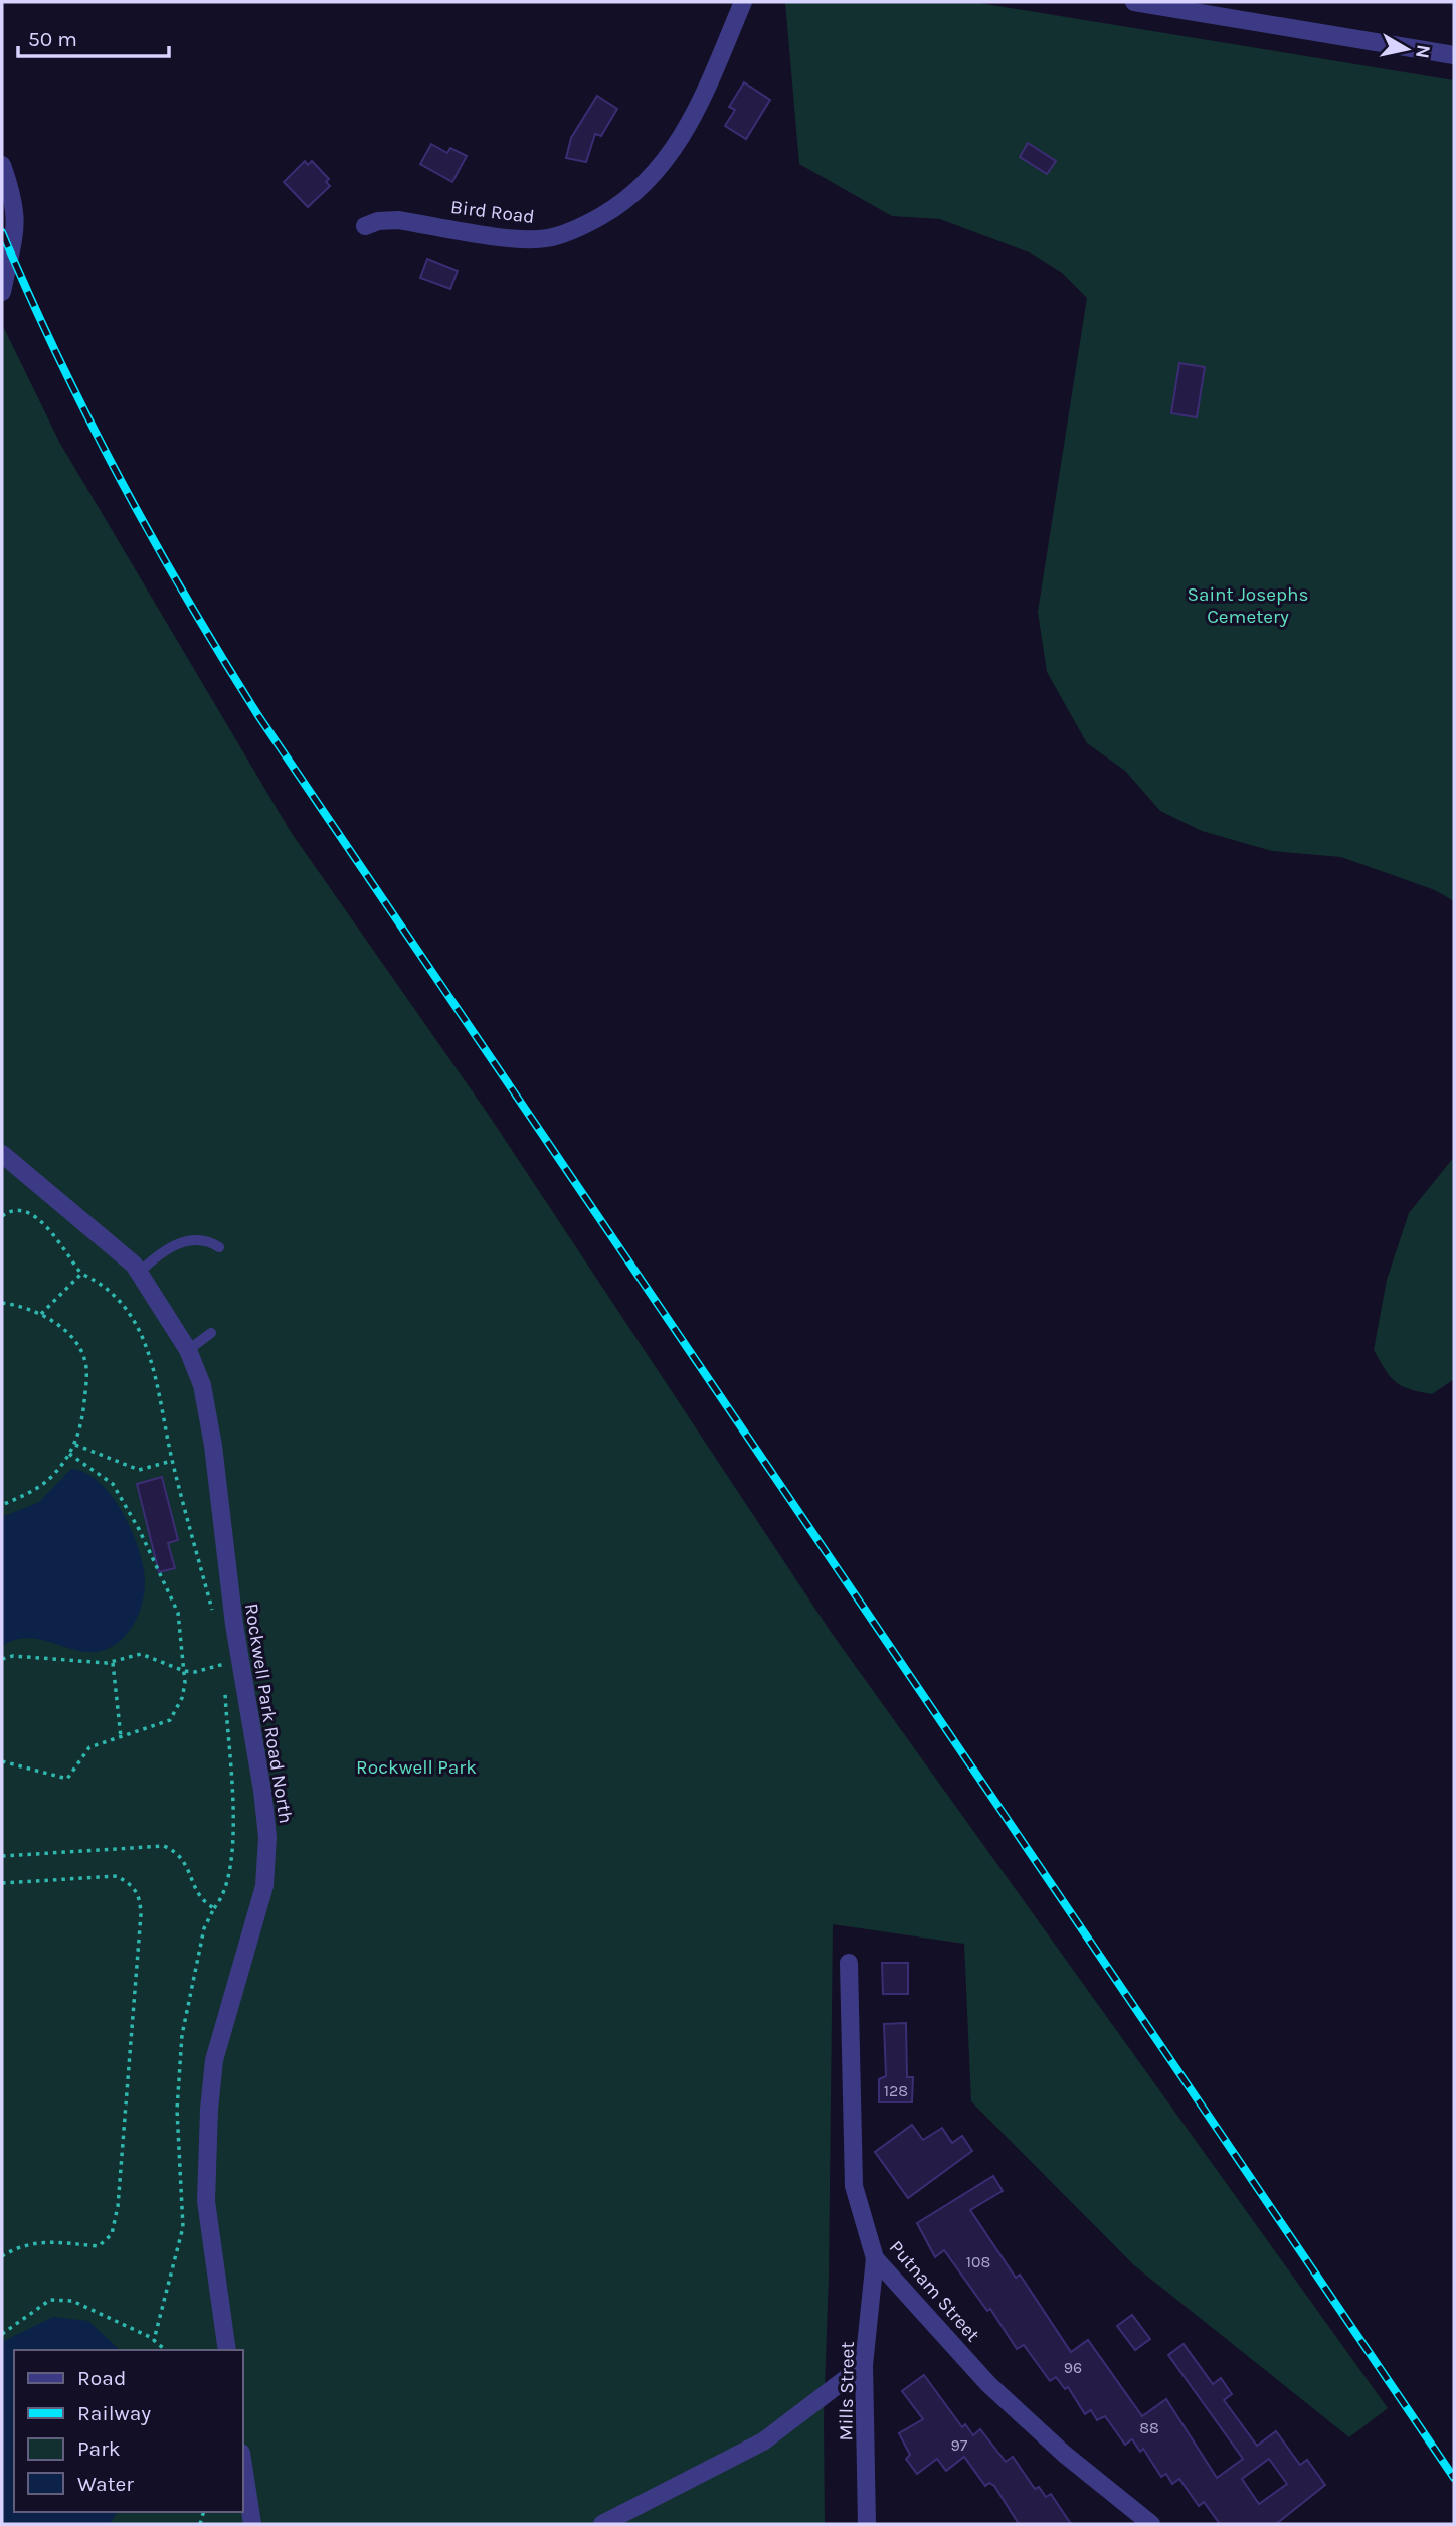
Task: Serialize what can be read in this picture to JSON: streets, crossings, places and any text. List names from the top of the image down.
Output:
{
  "streets": {
    "street": [
      "Bird Road",
      "Rockwell Park Road North",
      "Putnam Street",
      "Mills Street"
    ]
  },
  "crossings": [
    ["Putnam Street", "Mills Street"]
  ],
  "parks": ["Saint Josephs Cemetery", "Rockwell Park"],
  "house_numbers": [
    "128",
    "108",
    "96",
    "88",
    "97"
  ],
  "legend": [
    "Road",
    "Railway",
    "Park",
    "Water"
  ],
  "scale_bar": "50 m",
  "north": "right"
}
